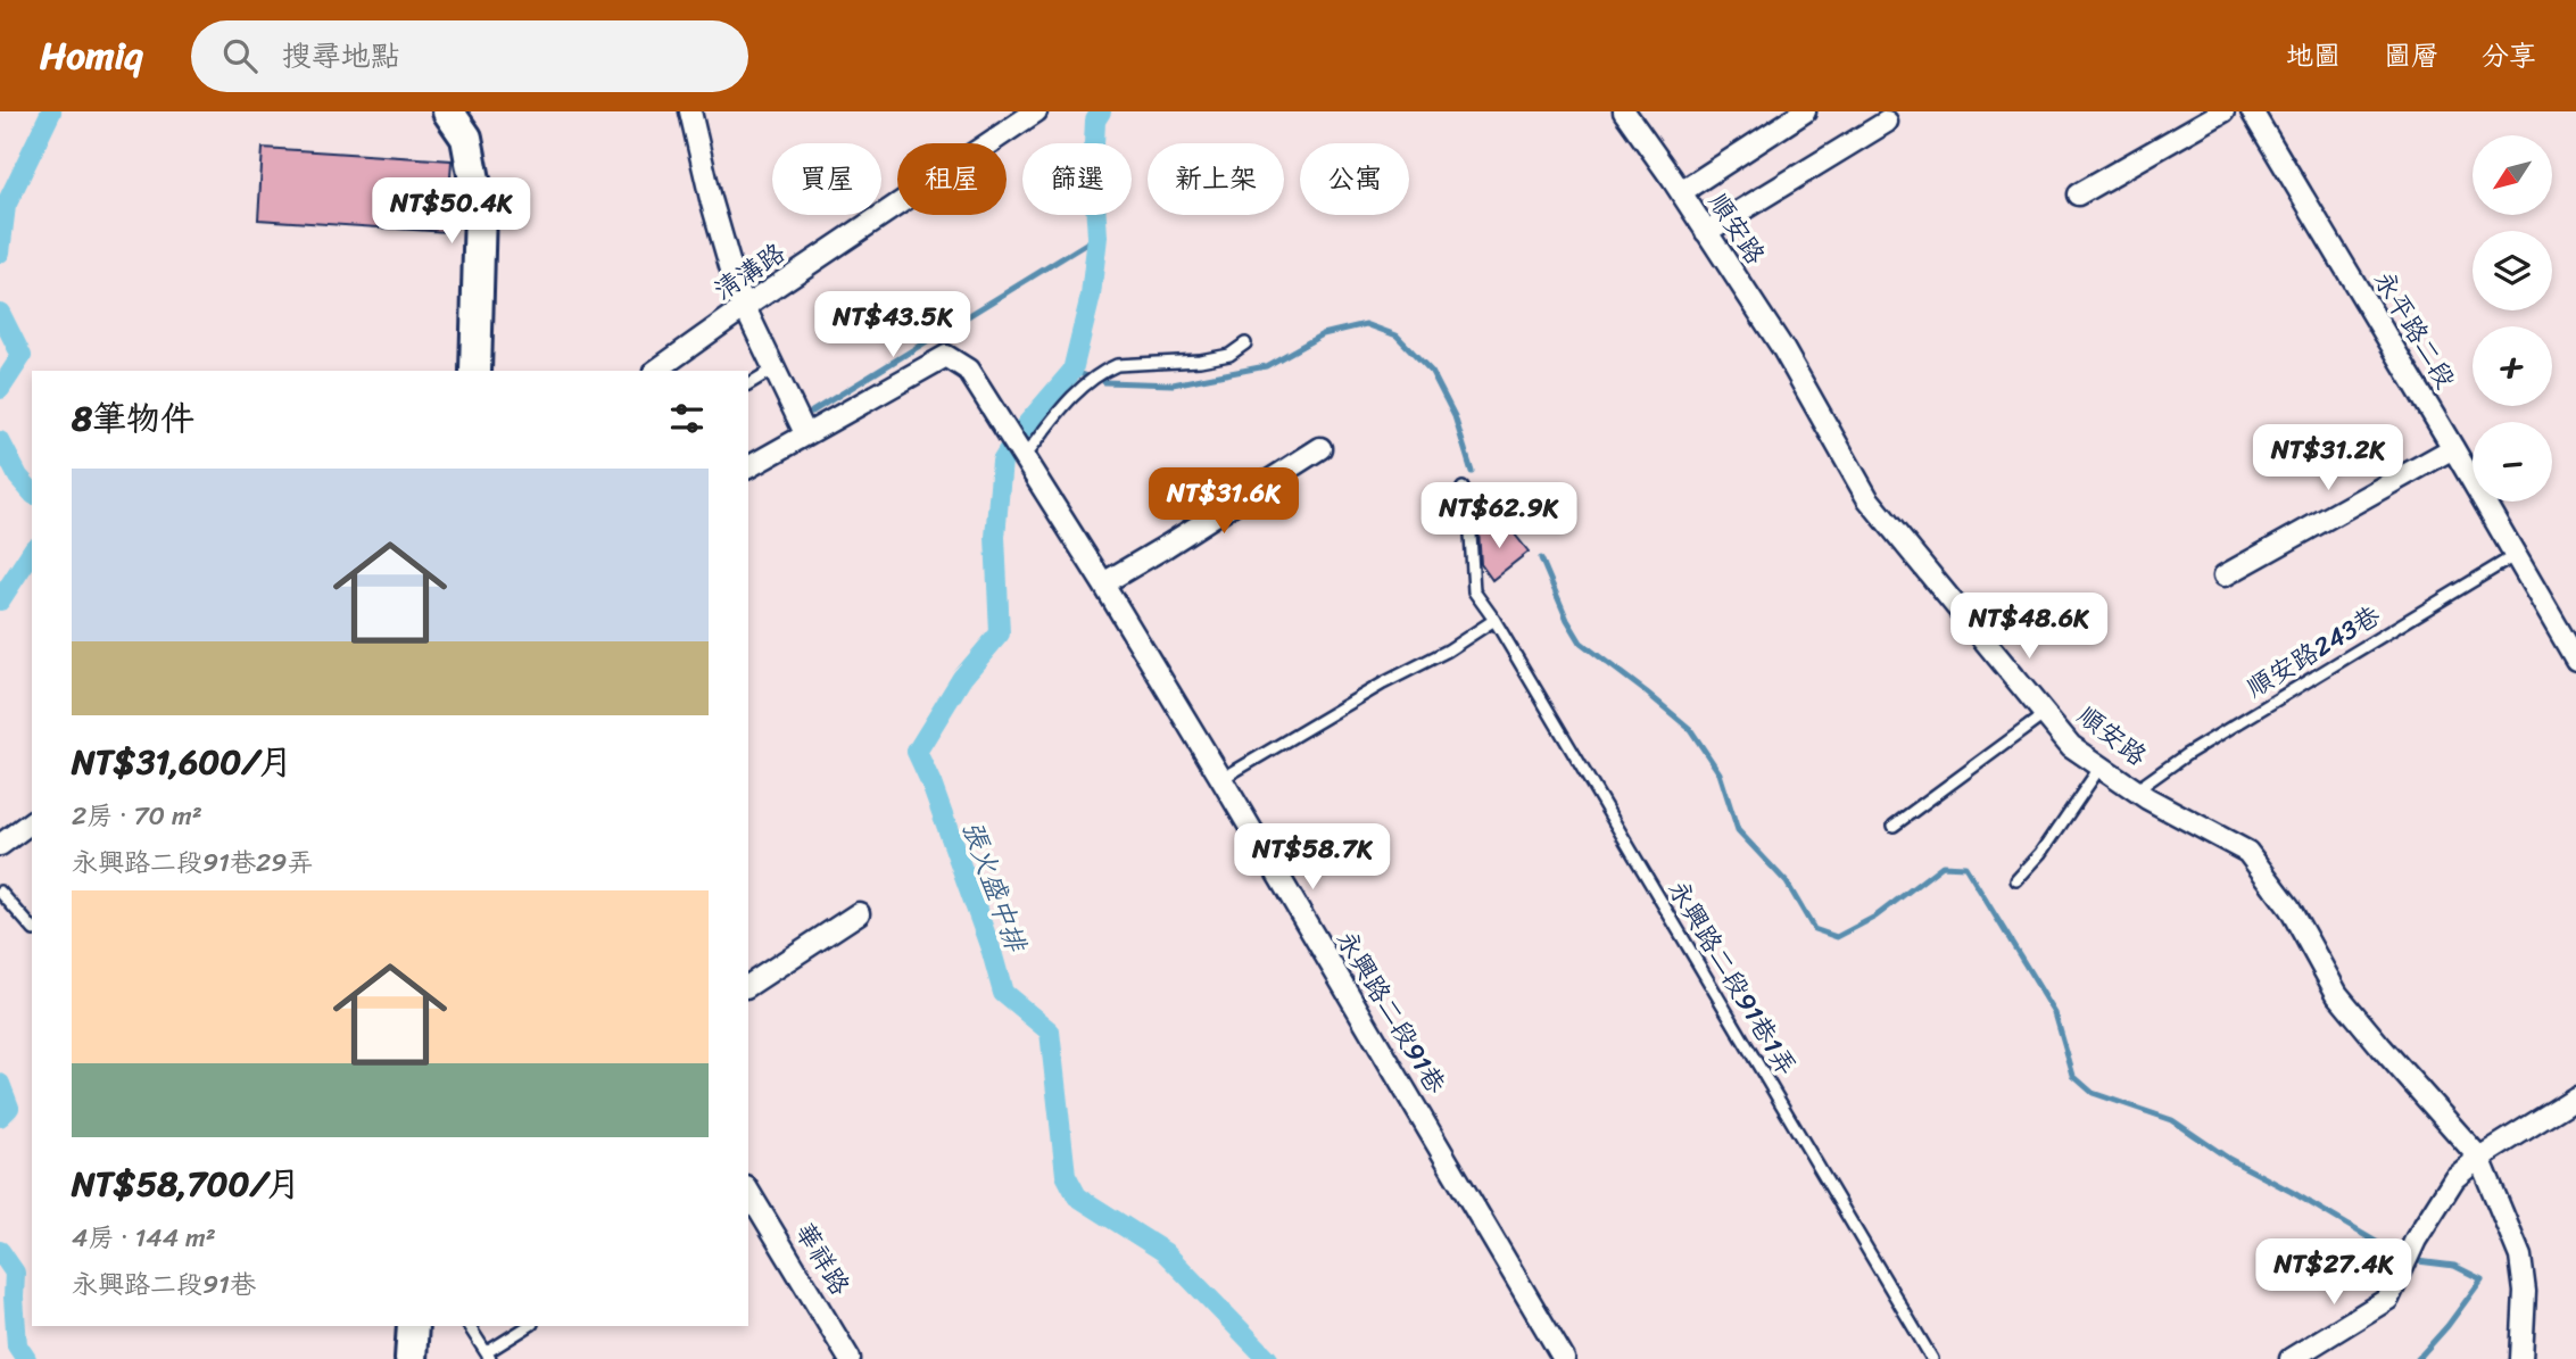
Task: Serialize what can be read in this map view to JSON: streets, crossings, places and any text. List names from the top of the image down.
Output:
{
  "streets": {
    "street": [
      "順安路",
      "清溝路",
      "永平路二段",
      "永興路二段91巷",
      "華祥路"
    ],
    "lane": ["順安路243巷", "永興路二段91巷1弄"]
  },
  "crossings": [
    ["順安路", "順安路243巷"],
    ["永平路二段", "順安路243巷"]
  ],
  "water": ["張火盛中排"],
  "north": "bottom left",
  "page": {
    "header": "Homiq",
    "search": "搜尋地點",
    "nav": ["地圖", "圖層", "分享"],
    "map_buttons": ["+", "−"],
    "chip": [
      "買屋",
      "租屋",
      "篩選",
      "新上架",
      "公寓"
    ],
    "price": [
      "NT$50.4K",
      "NT$43.5K",
      "NT$31.2K",
      "NT$31.6K",
      "NT$62.9K",
      "NT$48.6K",
      "NT$58.7K",
      "NT$27.4K"
    ],
    "heading": "8筆物件",
    "list": [
      {
        "name": "NT$31,600/月",
        "note": "2房 · 70 m² · 永興路二段91巷29弄"
      },
      {
        "name": "NT$58,700/月",
        "note": "4房 · 144 m² · 永興路二段91巷"
      }
    ]
  }
}
